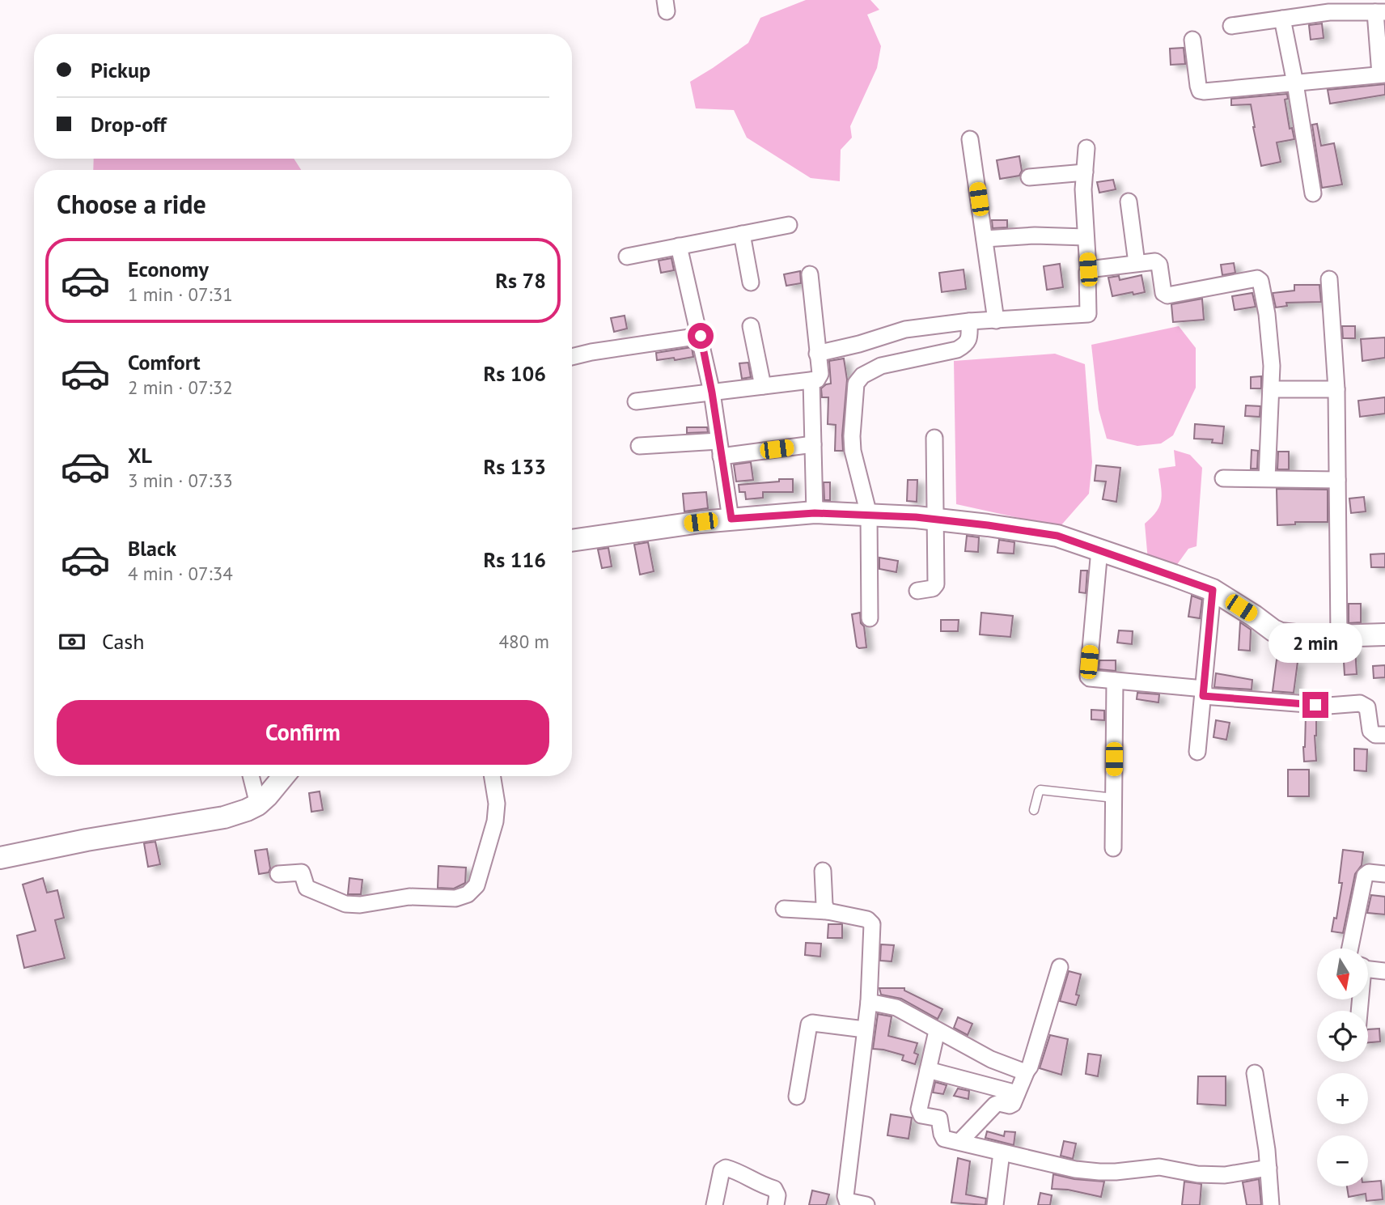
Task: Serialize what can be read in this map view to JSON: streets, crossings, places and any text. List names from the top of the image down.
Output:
{
  "north": "bottom",
  "page": {
    "banner": ["Pickup", "Drop-off"],
    "heading": "Choose a ride",
    "list": [
      {
        "name": "Economy",
        "note": "1 min · 07:31",
        "value": "Rs 78"
      },
      {
        "name": "Comfort",
        "note": "2 min · 07:32",
        "value": "Rs 106"
      },
      {
        "name": "XL",
        "note": "3 min · 07:33",
        "value": "Rs 133"
      },
      {
        "name": "Black",
        "note": "4 min · 07:34",
        "value": "Rs 116"
      }
    ],
    "pay": ["Cash", "480 m"],
    "bubble": "2 min",
    "buttons": "Confirm",
    "map_buttons": ["+", "−"]
  }
}
